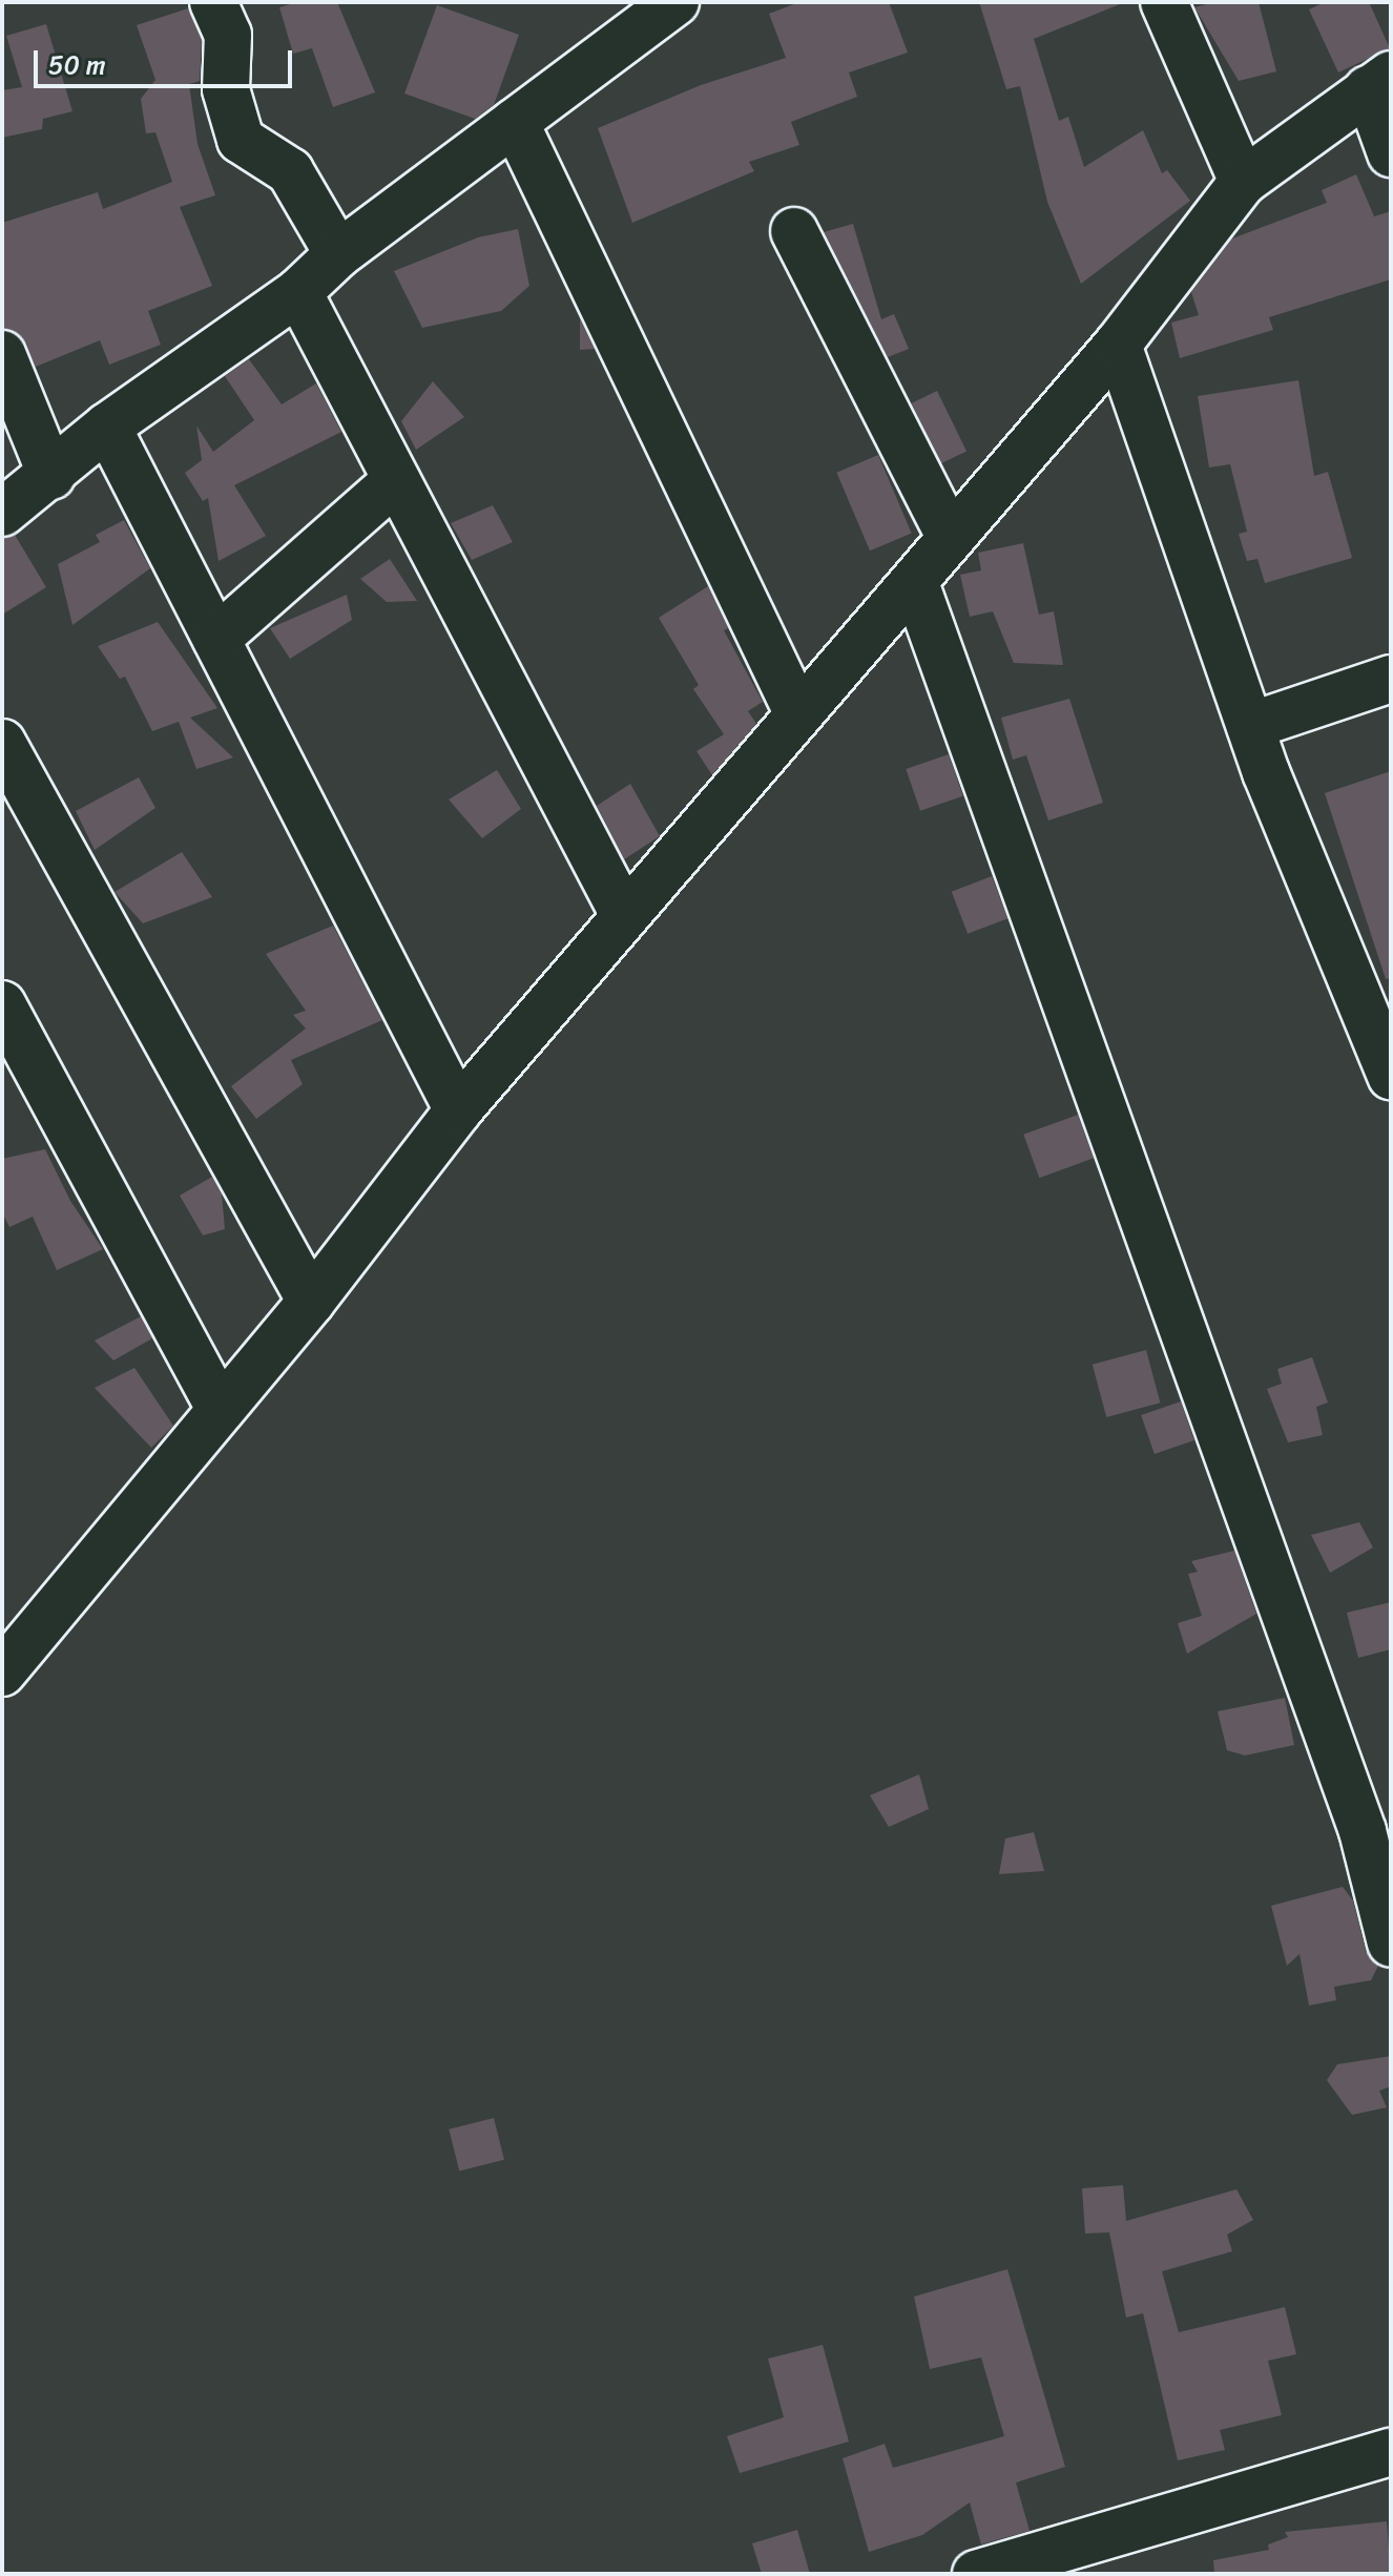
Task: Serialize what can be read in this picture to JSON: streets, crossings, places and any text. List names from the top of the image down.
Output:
{
  "scale_bar": "50 m"
}
